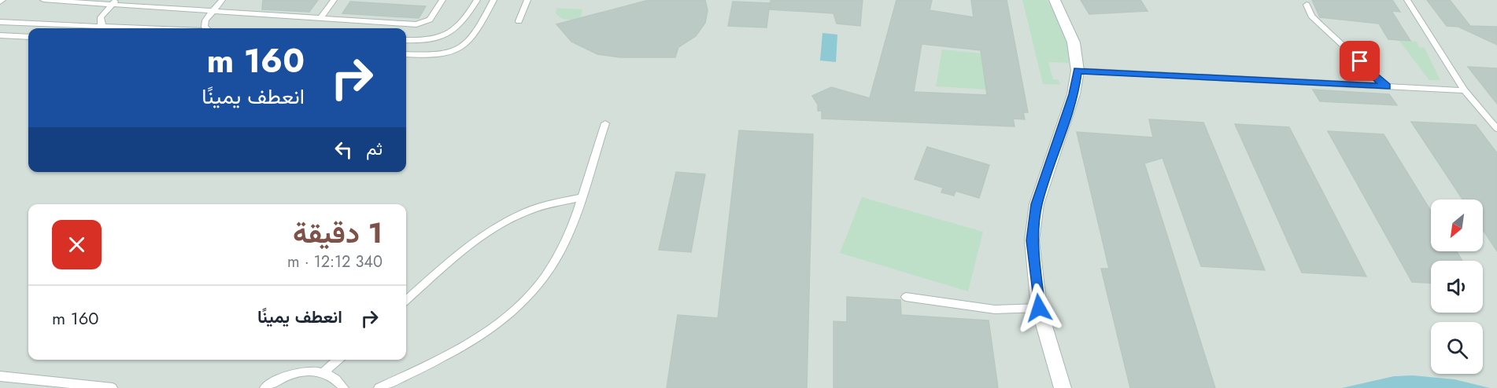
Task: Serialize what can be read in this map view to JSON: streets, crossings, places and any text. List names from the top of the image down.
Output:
{
  "north": "bottom left",
  "page": {
    "turn": ["160 m", "انعطف يمينًا"],
    "then": "ثم",
    "heading": ["1 دقيقة", "340 m · 12:12"],
    "list": [
      {
        "name": "انعطف يمينًا",
        "value": "160 m"
      }
    ]
  }
}
